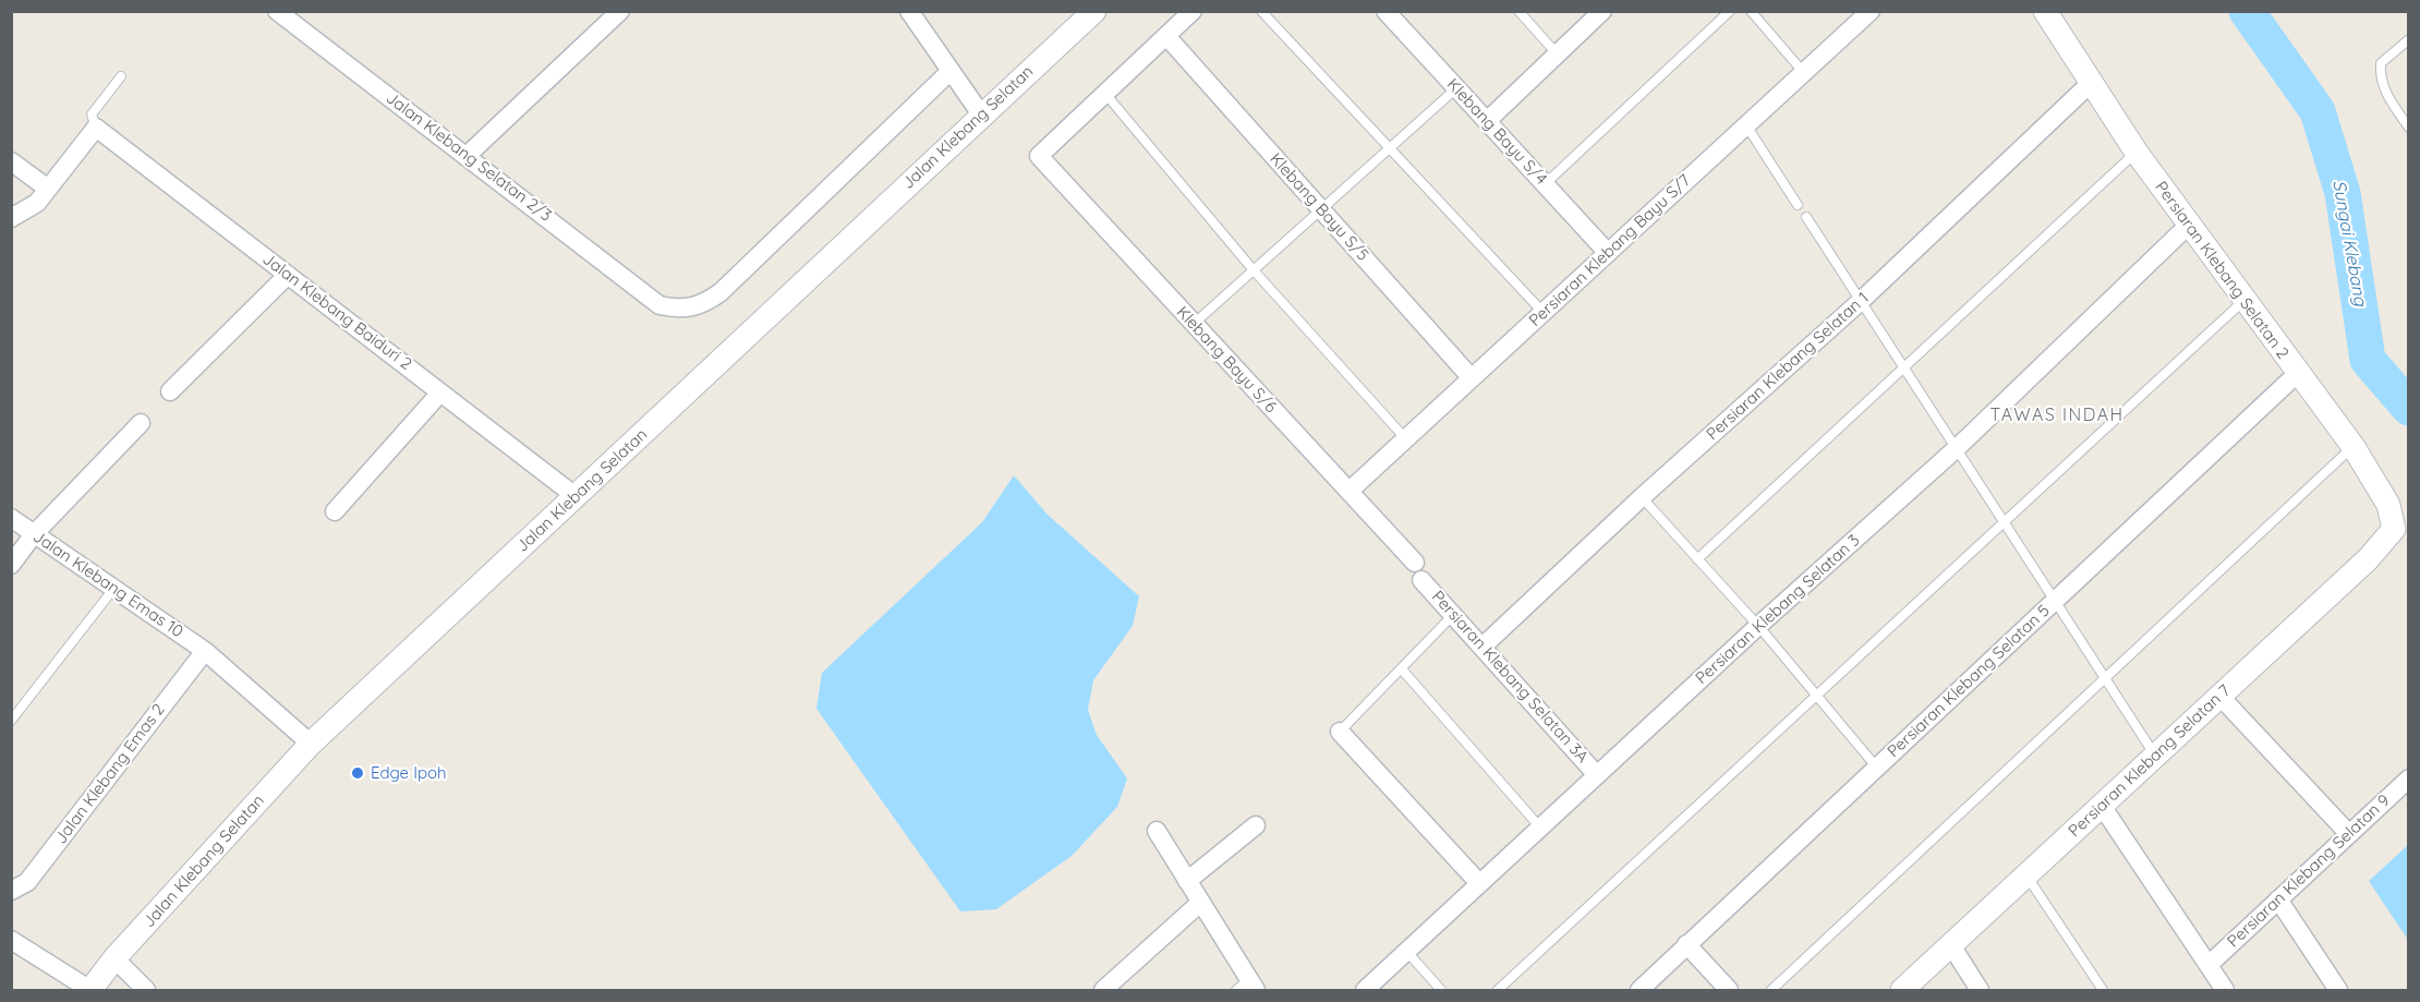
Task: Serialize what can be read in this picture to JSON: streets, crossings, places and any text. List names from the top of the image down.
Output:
{
  "streets": {
    "street": [
      "Jalan Klebang Selatan",
      "Klebang Bayu S/4",
      "Jalan Klebang Selatan 2/3",
      "Klebang Bayu S/5",
      "Persiaran Klebang Bayu S/7",
      "Persiaran Klebang Selatan 2",
      "Jalan Klebang Baiduri 2",
      "Klebang Bayu S/6",
      "Persiaran Klebang Selatan 1",
      "Jalan Klebang Emas 10",
      "Persiaran Klebang Selatan 3",
      "Persiaran Klebang Selatan 3A",
      "Persiaran Klebang Selatan 5",
      "Persiaran Klebang Selatan 7",
      "Jalan Klebang Emas 2",
      "Persiaran Klebang Selatan 9"
    ]
  },
  "crossings": [
    ["Jalan Klebang Selatan", "Jalan Klebang Baiduri 2"],
    ["Jalan Klebang Selatan", "Jalan Klebang Emas 10"],
    ["Klebang Bayu S/4", "Persiaran Klebang Bayu S/7"],
    ["Klebang Bayu S/5", "Persiaran Klebang Bayu S/7"],
    ["Persiaran Klebang Bayu S/7", "Klebang Bayu S/6"],
    ["Persiaran Klebang Selatan 2", "Persiaran Klebang Selatan 1"],
    ["Persiaran Klebang Selatan 2", "Persiaran Klebang Selatan 3"],
    ["Persiaran Klebang Selatan 2", "Persiaran Klebang Selatan 5"],
    ["Persiaran Klebang Selatan 2", "Persiaran Klebang Selatan 7"],
    ["Klebang Bayu S/6", "Persiaran Klebang Selatan 3A"],
    ["Persiaran Klebang Selatan 1", "Persiaran Klebang Selatan 3A"],
    ["Jalan Klebang Emas 10", "Jalan Klebang Emas 2"],
    ["Persiaran Klebang Selatan 3", "Persiaran Klebang Selatan 3A"]
  ],
  "districts": ["TAWAS INDAH"],
  "water": ["Sungai Klebang"],
  "places": ["Edge Ipoh"]
}
